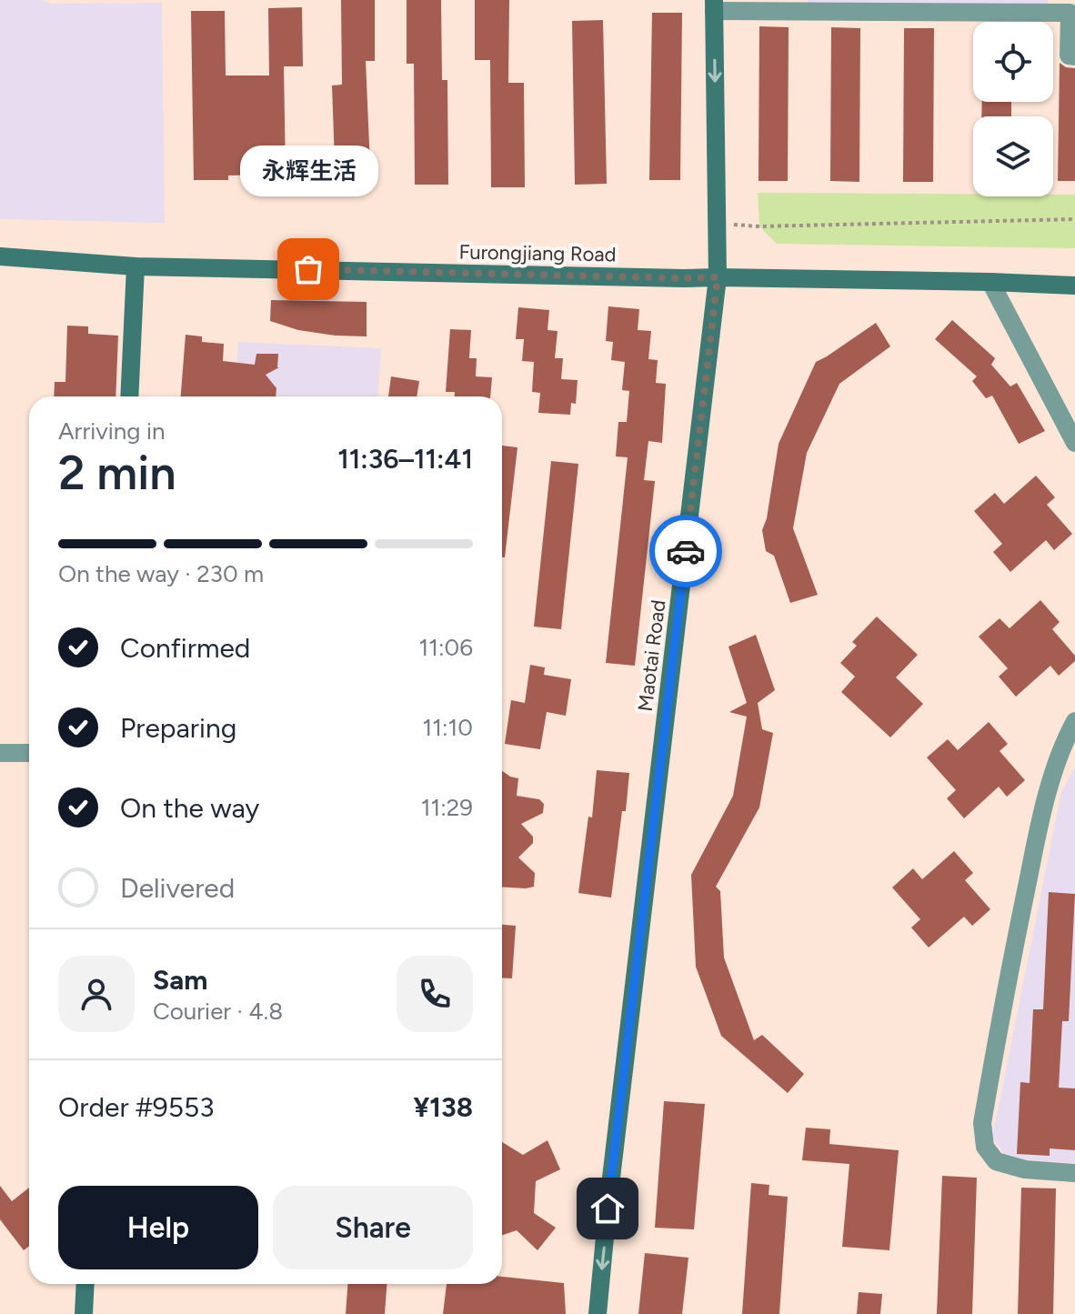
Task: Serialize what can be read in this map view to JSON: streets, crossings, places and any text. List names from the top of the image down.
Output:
{
  "streets": {
    "street": ["Furongjiang Road", "Maotai Road"]
  },
  "crossings": [
    ["Furongjiang Road", "Maotai Road"]
  ],
  "one_way": ["Maotai Road"],
  "places": ["永辉生活"],
  "page": {
    "bubble": "永辉生活",
    "heading": ["2 min", "Arriving in", "11:36–11:41"],
    "panel": [
      "Sam",
      "Courier · 4.8",
      "Order #9553",
      "¥138"
    ],
    "bar": "On the way · 230 m",
    "list": [
      ["Confirmed", "11:06"],
      ["Preparing", "11:10"],
      ["On the way", "11:29"],
      "Delivered"
    ],
    "buttons": ["Help", "Share"]
  }
}
